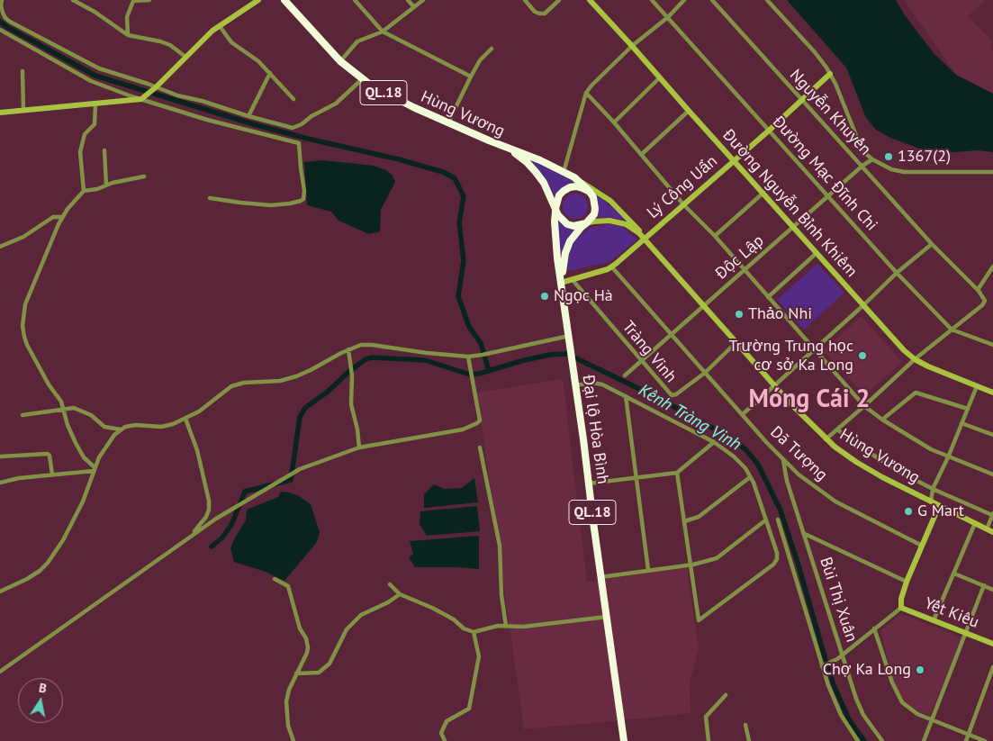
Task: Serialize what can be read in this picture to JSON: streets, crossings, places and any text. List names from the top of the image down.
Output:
{
  "streets": {
    "highway": ["QL.18", "Hùng Vương", "Đại lộ Hòa Bình"],
    "street": [
      "Nguyễn Khuyến",
      "Đường Mạc Đĩnh Chi",
      "Lý Công Uẩn",
      "Đường Nguyễn Bỉnh Khiêm",
      "Độc Lập",
      "Tràng Vinh",
      "Dã Tượng",
      "Bùi Thị Xuân",
      "Yết Kiêu"
    ]
  },
  "crossings": [
    ["Nguyễn Khuyến", "Đường Mạc Đĩnh Chi"],
    ["Nguyễn Khuyến", "Lý Công Uẩn"],
    ["Nguyễn Khuyến", "Độc Lập"],
    ["Hùng Vương", "Lý Công Uẩn"],
    ["Hùng Vương", "Độc Lập"],
    ["Hùng Vương", "Tràng Vinh"],
    ["Đường Mạc Đĩnh Chi", "Lý Công Uẩn"],
    ["Đường Mạc Đĩnh Chi", "Độc Lập"],
    ["Lý Công Uẩn", "Đường Nguyễn Bỉnh Khiêm"],
    ["Lý Công Uẩn", "Tràng Vinh"],
    ["Lý Công Uẩn", "Đại lộ Hòa Bình"],
    ["Lý Công Uẩn", "Dã Tượng"],
    ["Đường Nguyễn Bỉnh Khiêm", "Độc Lập"],
    ["Độc Lập", "Tràng Vinh"],
    ["Độc Lập", "Dã Tượng"],
    ["Tràng Vinh", "Dã Tượng"],
    ["Dã Tượng", "Bùi Thị Xuân"]
  ],
  "districts": ["Móng Cái 2"],
  "water": ["Kênh Tràng Vinh"],
  "places": [
    "1367(2)",
    "Ngọc Hà",
    "Thảo Nhi",
    "Trường Trung học cơ sở Ka Long",
    "G Mart",
    "Chợ Ka Long"
  ],
  "north": "top"
}
